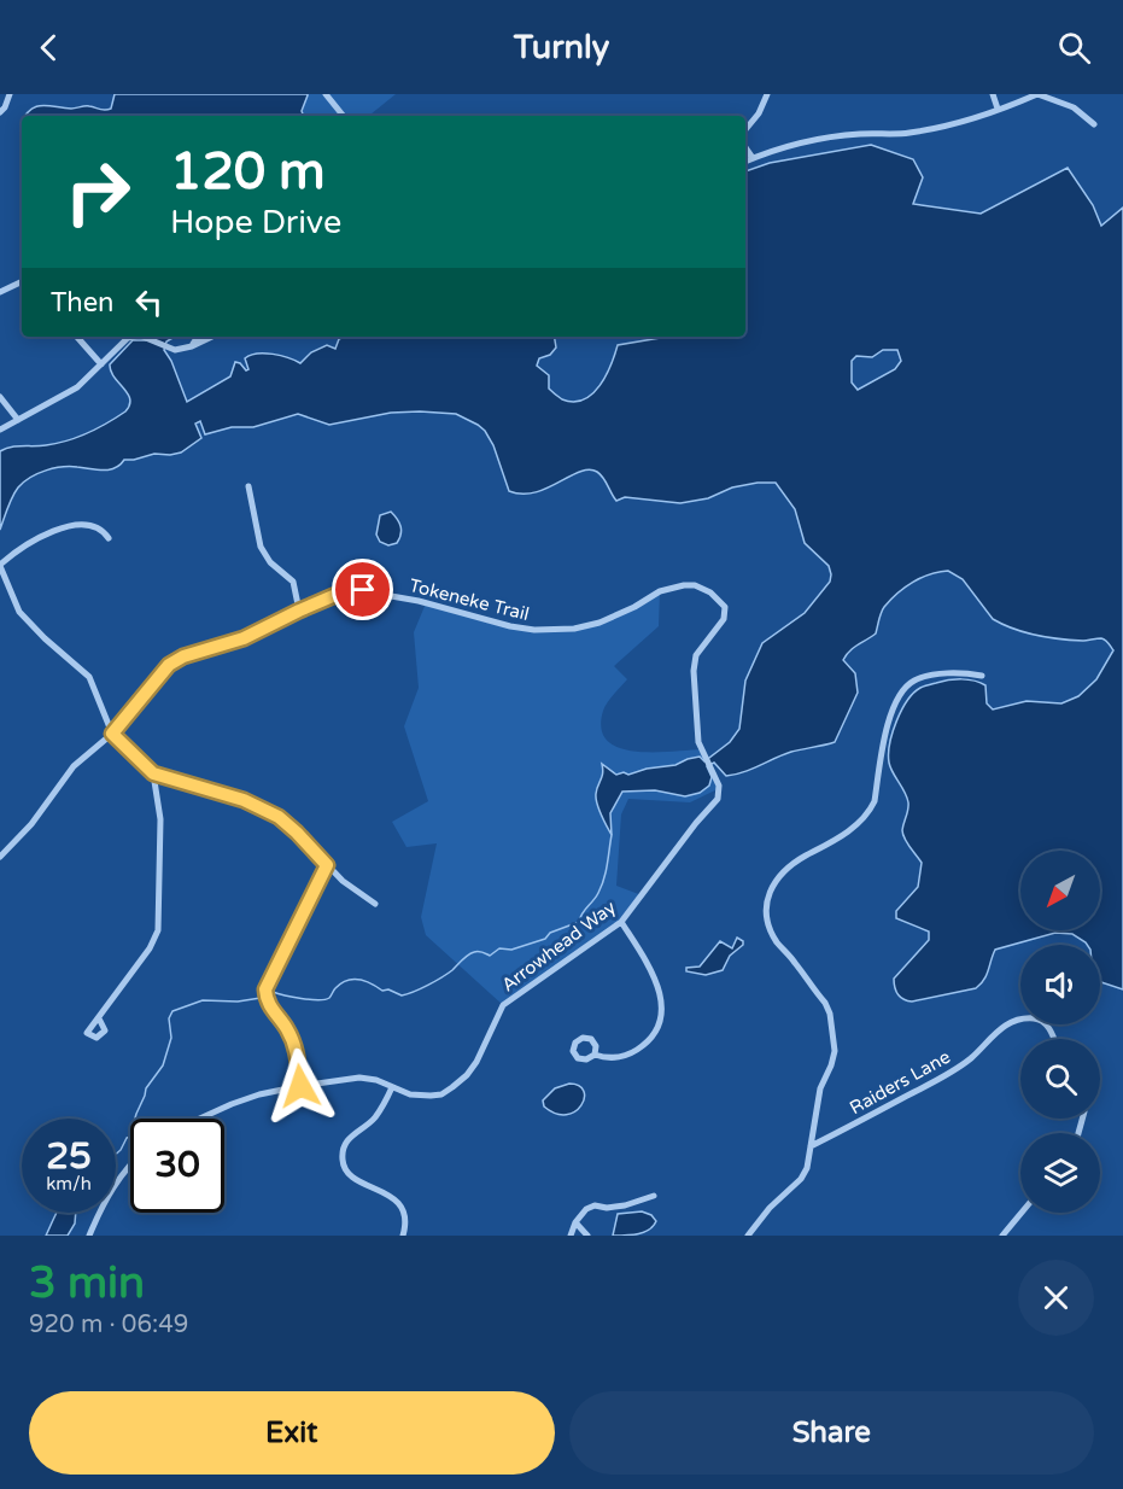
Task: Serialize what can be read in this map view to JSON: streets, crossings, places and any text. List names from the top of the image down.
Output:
{
  "streets": {
    "street": ["Tokeneke Trail", "Arrowhead Way", "Raiders Lane"]
  },
  "crossings": [
    ["Tokeneke Trail", "Arrowhead Way"]
  ],
  "north": "bottom left",
  "page": {
    "header": "Turnly",
    "turn": ["120 m", "Hope Drive"],
    "then": "Then",
    "speed": "25 km/h",
    "limit": "30",
    "heading": ["3 min", "920 m · 06:49"],
    "buttons": ["Exit", "Share"]
  }
}
